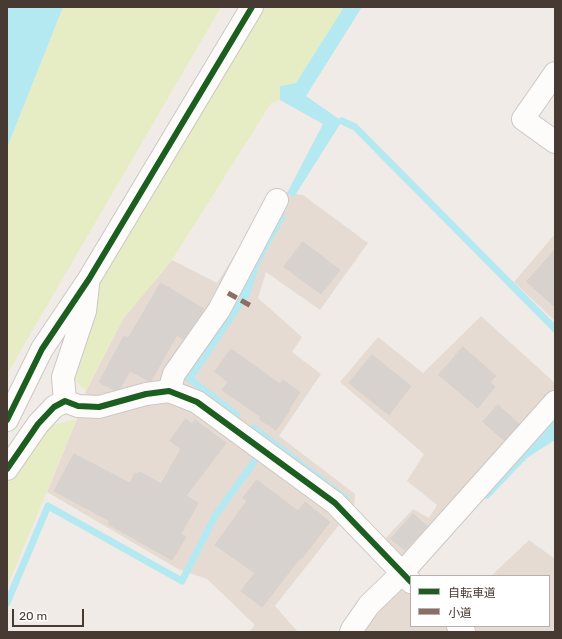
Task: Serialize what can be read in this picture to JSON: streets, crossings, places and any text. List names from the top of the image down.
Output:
{
  "legend": ["自転車道", "小道"],
  "scale_bar": "20 m"
}
